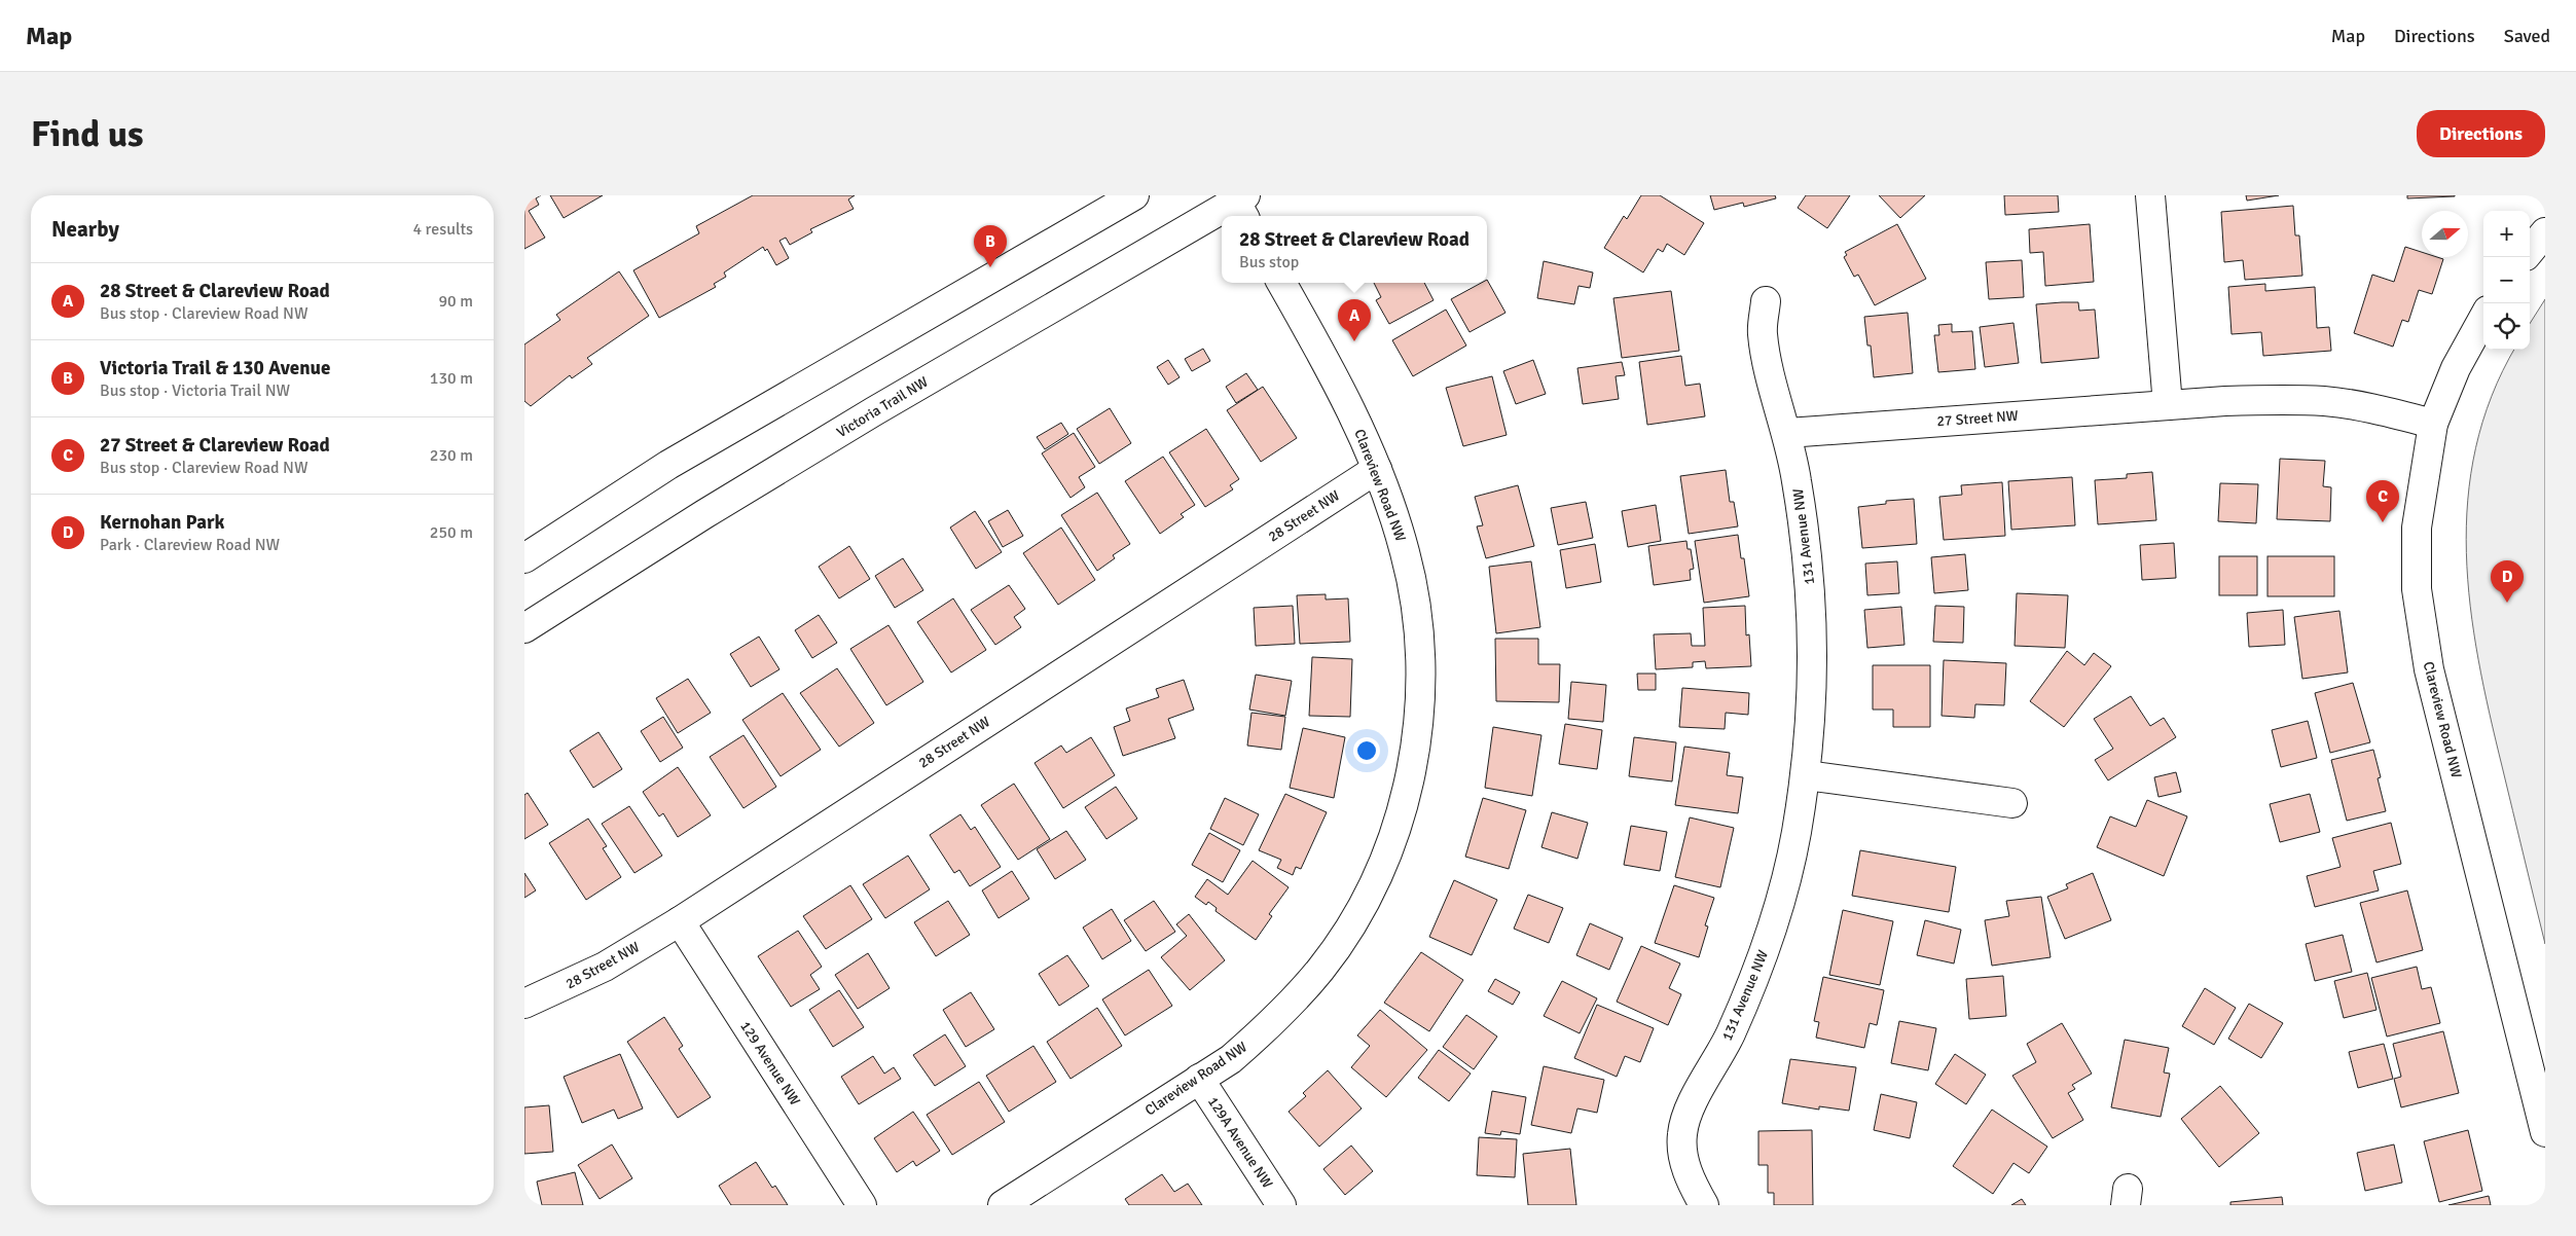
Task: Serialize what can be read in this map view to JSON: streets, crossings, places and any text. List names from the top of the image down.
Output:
{
  "streets": {
    "street": [
      "Victoria Trail NW",
      "27 Street NW",
      "Clareview Road NW",
      "28 Street NW",
      "131 Avenue NW",
      "129 Avenue NW",
      "129A Avenue NW"
    ]
  },
  "crossings": [
    ["27 Street NW", "Clareview Road NW"],
    ["27 Street NW", "131 Avenue NW"],
    ["Clareview Road NW", "28 Street NW"],
    ["Clareview Road NW", "129A Avenue NW"],
    ["28 Street NW", "129 Avenue NW"]
  ],
  "north": "right",
  "page": {
    "header": "Map",
    "nav": ["Map", "Directions", "Saved"],
    "buttons": "Directions",
    "title": "Find us",
    "heading": ["Nearby", "4 results"],
    "map_buttons": ["+", "−"],
    "popup": ["28 Street & Clareview Road", "Bus stop"],
    "pins": [
      "B",
      "A",
      "C",
      "D"
    ],
    "list": [
      {
        "mark": "A",
        "name": "28 Street & Clareview Road",
        "note": "Bus stop · Clareview Road NW",
        "value": "90 m"
      },
      {
        "mark": "B",
        "name": "Victoria Trail & 130 Avenue",
        "note": "Bus stop · Victoria Trail NW",
        "value": "130 m"
      },
      {
        "mark": "C",
        "name": "27 Street & Clareview Road",
        "note": "Bus stop · Clareview Road NW",
        "value": "230 m"
      },
      {
        "mark": "D",
        "name": "Kernohan Park",
        "note": "Park · Clareview Road NW",
        "value": "250 m"
      }
    ]
  }
}
